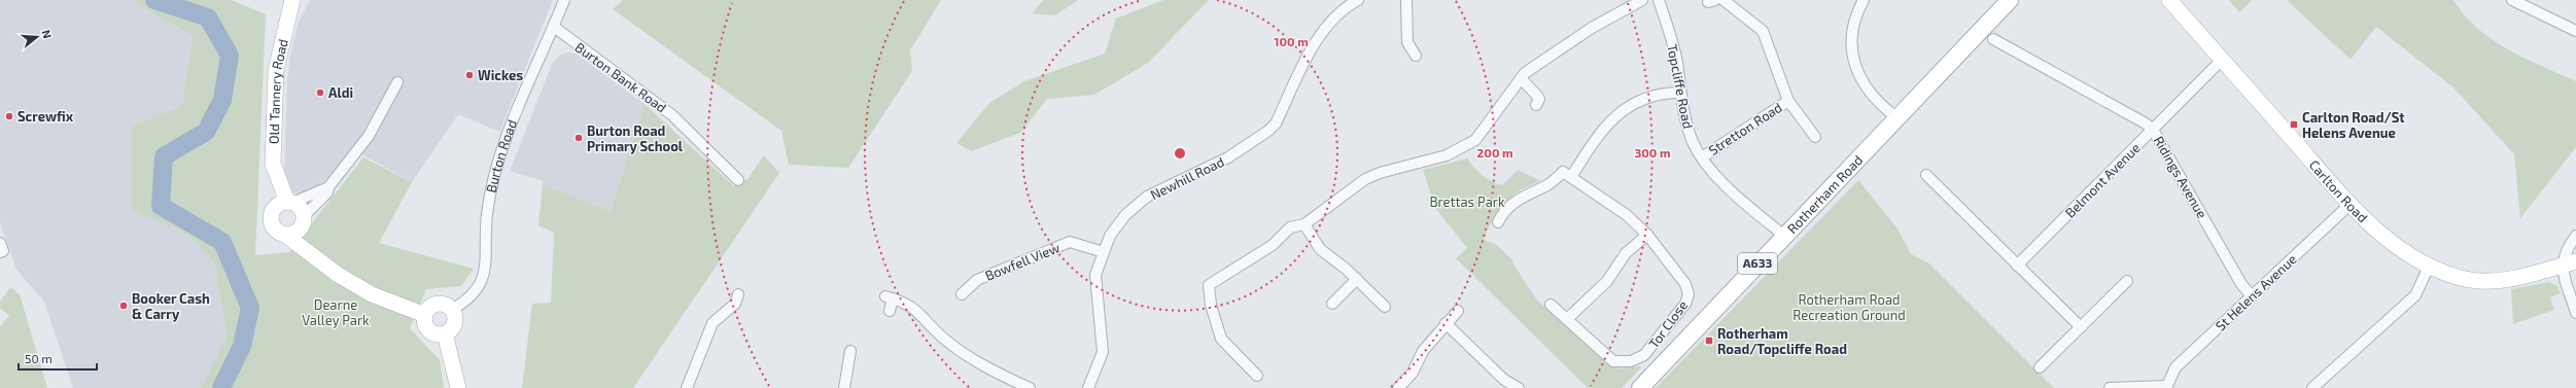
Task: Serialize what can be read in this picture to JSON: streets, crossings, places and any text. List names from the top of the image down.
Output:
{
  "streets": {
    "main road": ["Rotherham Road", "A633"],
    "street": [
      "Burton Bank Road",
      "Topcliffe Road",
      "Old Tannery Road",
      "Stretton Road",
      "Burton Road",
      "Ridings Avenue",
      "Newhill Road",
      "Belmont Avenue",
      "Carlton Road",
      "Bowfell View",
      "St Helens Avenue",
      "Tor Close"
    ]
  },
  "crossings": [
    ["Burton Bank Road", "Burton Road"],
    ["Topcliffe Road", "Stretton Road"],
    ["Topcliffe Road", "Rotherham Road"],
    ["Old Tannery Road", "Burton Road"],
    ["Ridings Avenue", "Belmont Avenue"],
    ["Ridings Avenue", "St Helens Avenue"],
    ["Newhill Road", "Bowfell View"],
    ["Belmont Avenue", "Carlton Road"],
    ["Carlton Road", "St Helens Avenue"]
  ],
  "parks": ["Brettas Park", "Rotherham Road Recreation Ground", "Dearne Valley Park"],
  "places": {
    "other": [
      "Wickes",
      "Aldi",
      "Screwfix",
      "Burton Road Primary School",
      "Booker Cash & Carry"
    ],
    "transit": ["Carlton Road/St Helens Avenue", "Rotherham Road/Topcliffe Road"]
  },
  "scale_bar": "50 m",
  "north": "right",
  "rings": ["100 m", "200 m", "300 m"]
}
